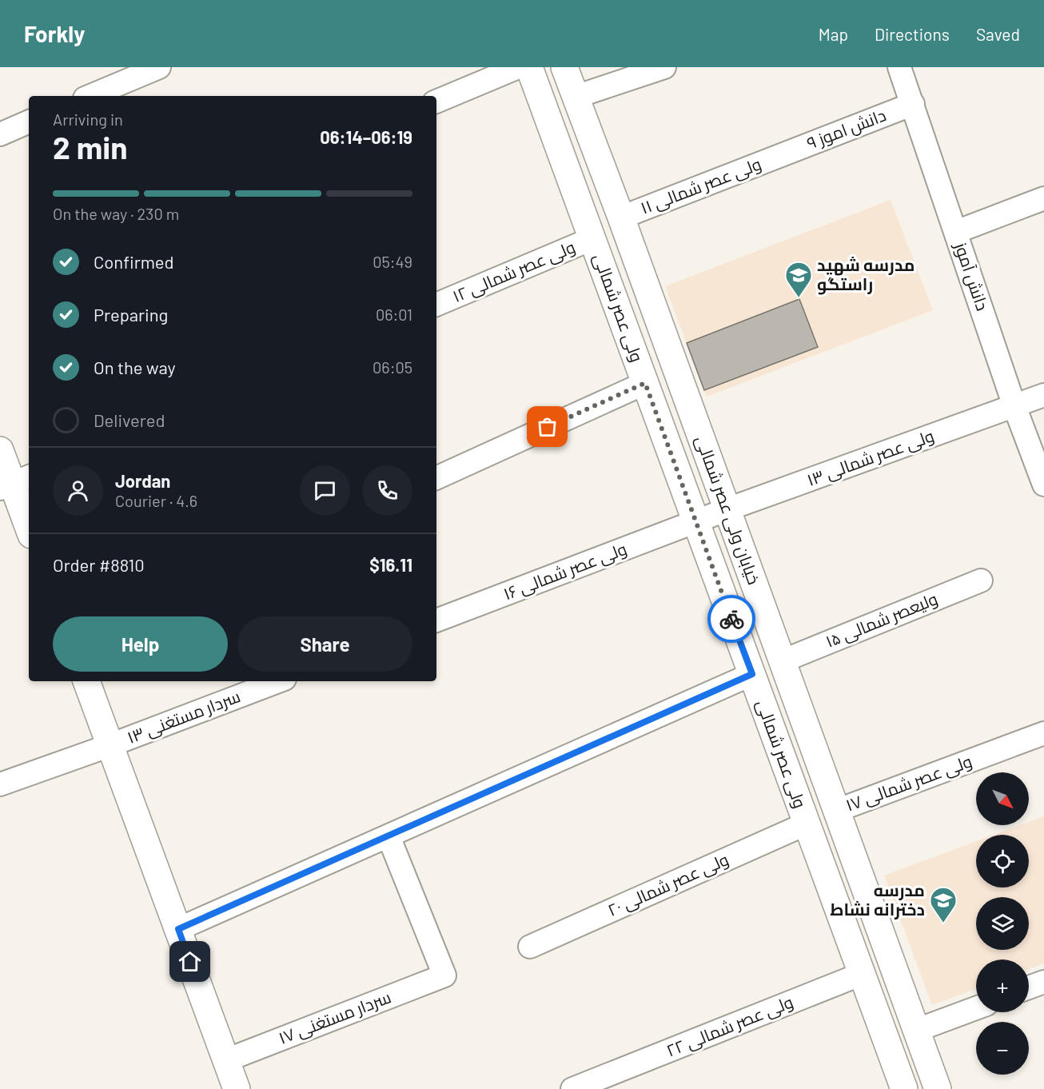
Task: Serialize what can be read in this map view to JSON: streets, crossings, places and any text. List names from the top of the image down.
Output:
{
  "streets": {
    "street": [
      "دانش اموز ۹",
      "ولی عصر شمالی ۱۱",
      "ولی عصر شمالی ۱۲",
      "دانش آموز",
      "ولی عصر شمالی",
      "ولی عصر شمالی ۱۳",
      "خیابان ولی عصر شمالی",
      "ولی عصر شمالی ۱۶",
      "ولیعصر شمالی ۱۵",
      "سردار مستغنی ۱۳",
      "ولی عصر شمالی ۱۷",
      "ولی عصر شمالی ۲۰",
      "سردار مستغنی ۱۷",
      "ولی عصر شمالی ۲۲"
    ]
  },
  "crossings": [
    ["دانش اموز ۹", "ولی عصر شمالی ۱۱"],
    ["دانش اموز ۹", "دانش آموز"],
    ["ولی عصر شمالی ۱۱", "خیابان ولی عصر شمالی"],
    ["ولی عصر شمالی ۱۲", "ولی عصر شمالی"],
    ["دانش آموز", "ولی عصر شمالی ۱۳"],
    ["ولی عصر شمالی", "ولی عصر شمالی ۱۳"],
    ["ولی عصر شمالی", "ولی عصر شمالی ۱۶"],
    ["ولی عصر شمالی", "ولی عصر شمالی ۲۰"],
    ["ولی عصر شمالی", "ولی عصر شمالی ۲۲"],
    ["ولی عصر شمالی ۱۳", "خیابان ولی عصر شمالی"],
    ["ولی عصر شمالی ۱۳", "ولی عصر شمالی ۱۶"],
    ["خیابان ولی عصر شمالی", "ولیعصر شمالی ۱۵"],
    ["خیابان ولی عصر شمالی", "ولی عصر شمالی ۱۷"]
  ],
  "places": {
    "school or university": ["مدرسه شهید راستگو", "مدرسه دخترانه نشاط"]
  },
  "north": "bottom right",
  "page": {
    "header": "Forkly",
    "nav": ["Map", "Directions", "Saved"],
    "heading": ["2 min", "Arriving in", "06:14–06:19"],
    "panel": [
      "Jordan",
      "Courier · 4.6",
      "Order #8810",
      "$16.11"
    ],
    "bar": "On the way · 230 m",
    "list": [
      ["Confirmed", "05:49"],
      ["Preparing", "06:01"],
      ["On the way", "06:05"],
      "Delivered"
    ],
    "buttons": ["Help", "Share"],
    "map_buttons": ["+", "−"]
  }
}
